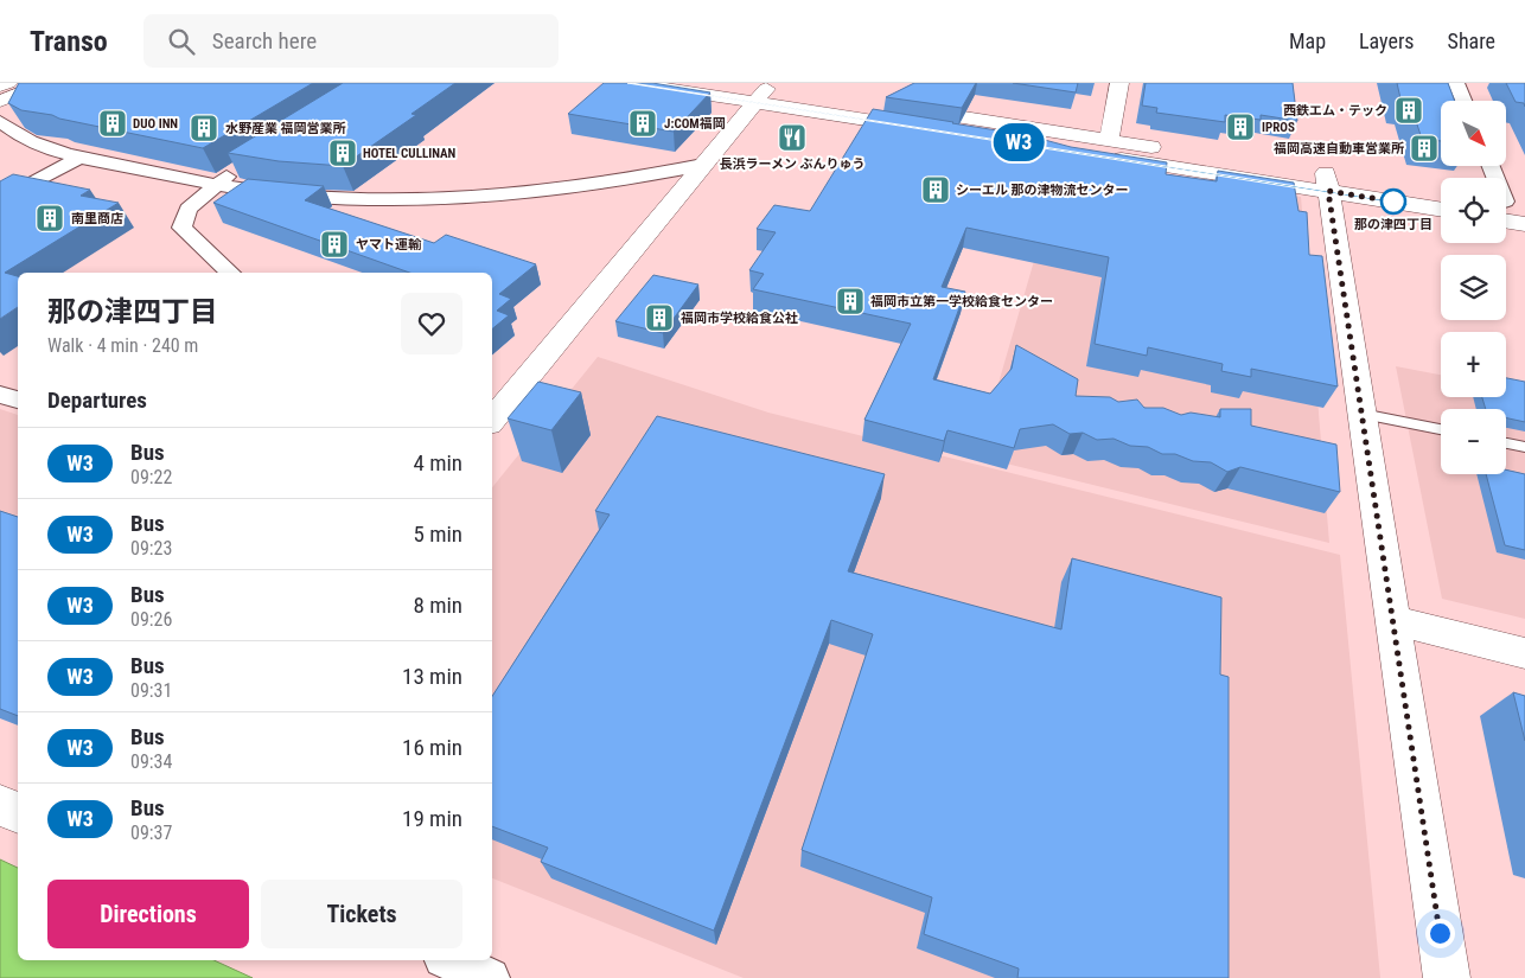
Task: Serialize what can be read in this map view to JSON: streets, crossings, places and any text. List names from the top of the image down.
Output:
{
  "places": {
    "building": [
      "西鉄エム・テック",
      "DUO INN",
      "J:COM福岡",
      "IPROS",
      "水野産業 福岡営業所",
      "福岡高速自動車営業所",
      "HOTEL CULLINAN",
      "シーエル 那の津物流センター",
      "南里商店",
      "ヤマト運輸",
      "福岡市立第一学校給食センター",
      "福岡市学校給食公社"
    ],
    "restaurant": ["長浜ラーメン ぶんりゅう"],
    "other": ["那の津四丁目"]
  },
  "lines": ["bus line W3"],
  "north": "bottom right",
  "page": {
    "header": "Transo",
    "search": "Search here",
    "nav": ["Map", "Layers", "Share"],
    "on_map": "W3",
    "map_buttons": ["+", "−"],
    "heading": [
      ["那の津四丁目", "Walk · 4 min · 240 m"],
      "Departures"
    ],
    "list": [
      {
        "mark": "W3",
        "name": "Bus",
        "note": "09:22",
        "value": "4 min"
      },
      {
        "mark": "W3",
        "name": "Bus",
        "note": "09:23",
        "value": "5 min"
      },
      {
        "mark": "W3",
        "name": "Bus",
        "note": "09:26",
        "value": "8 min"
      },
      {
        "mark": "W3",
        "name": "Bus",
        "note": "09:31",
        "value": "13 min"
      },
      {
        "mark": "W3",
        "name": "Bus",
        "note": "09:34",
        "value": "16 min"
      },
      {
        "mark": "W3",
        "name": "Bus",
        "note": "09:37",
        "value": "19 min"
      }
    ],
    "buttons": ["Directions", "Tickets"]
  }
}
